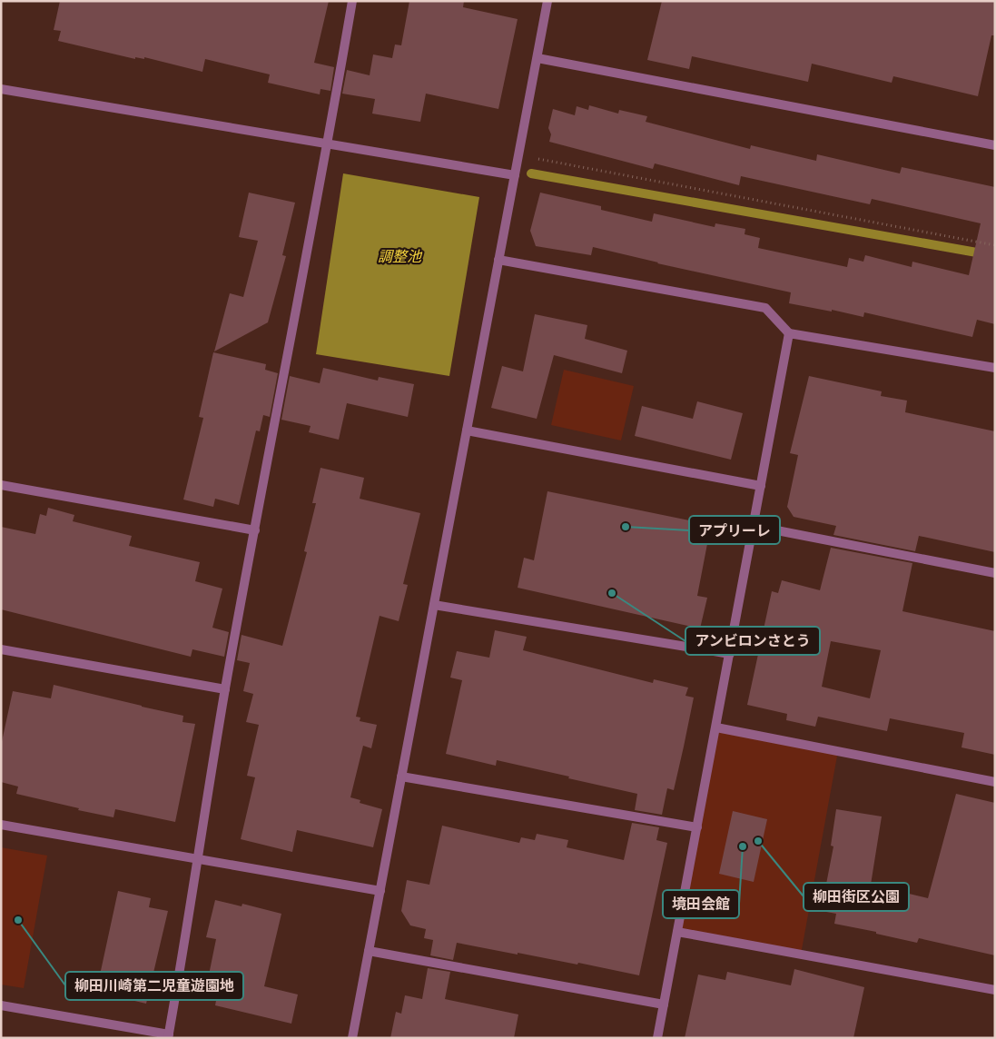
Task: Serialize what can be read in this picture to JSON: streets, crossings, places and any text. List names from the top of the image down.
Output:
{
  "water": ["調整池"],
  "places": [
    "アプリーレ",
    "アンビロンさとう",
    "柳田街区公園",
    "境田会館",
    "柳田川崎第二児童遊園地"
  ]
}
